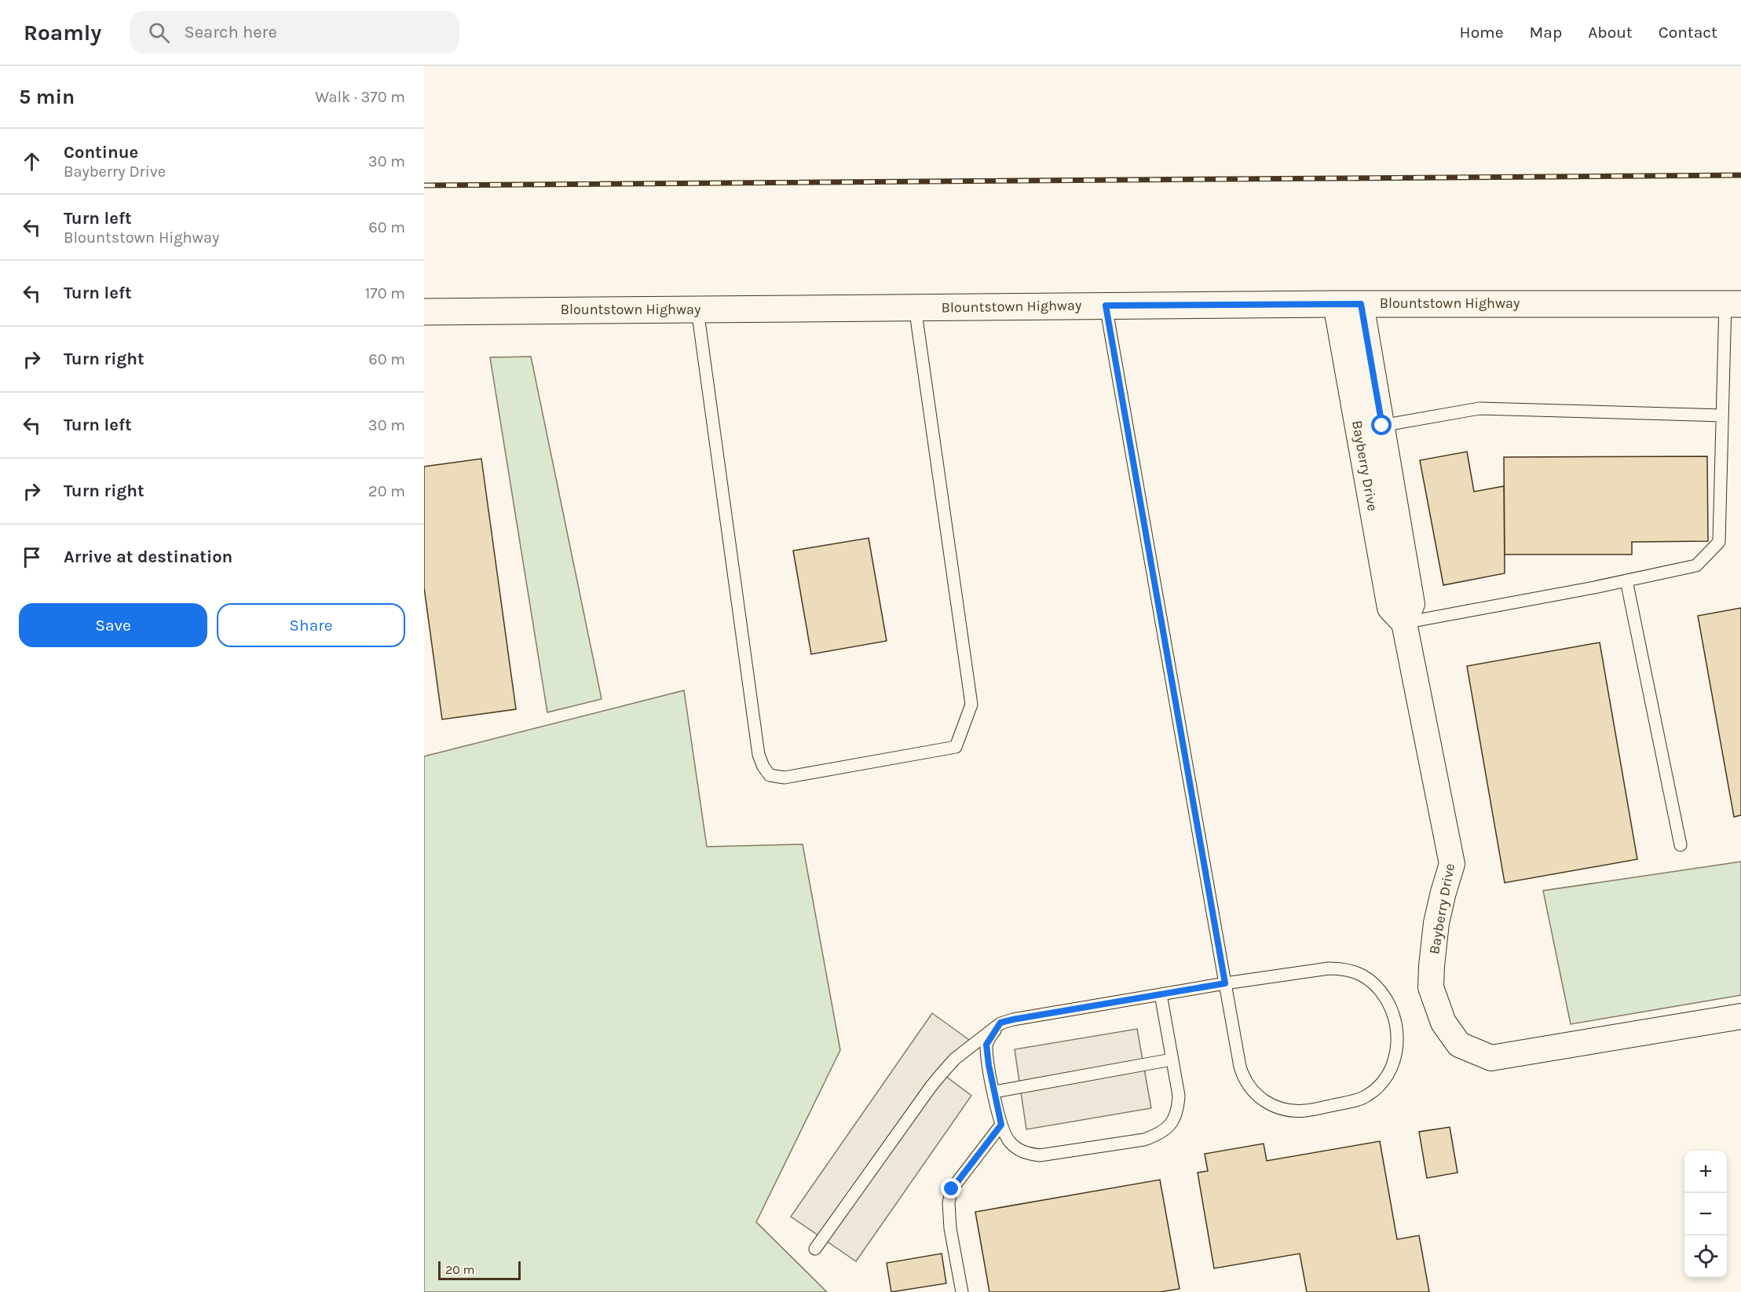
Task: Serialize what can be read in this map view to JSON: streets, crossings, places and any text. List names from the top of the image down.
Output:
{
  "streets": {
    "main road": ["Blountstown Highway"],
    "street": ["Bayberry Drive"]
  },
  "crossings": [
    ["Blountstown Highway", "Bayberry Drive"]
  ],
  "scale_bar": "20 m",
  "page": {
    "header": "Roamly",
    "search": "Search here",
    "nav": [
      "Home",
      "Map",
      "About",
      "Contact"
    ],
    "heading": ["5 min", "Walk · 370 m"],
    "list": [
      ["Continue", "Bayberry Drive", "30 m"],
      ["Turn left", "Blountstown Highway", "60 m"],
      ["Turn left", "170 m"],
      ["Turn right", "60 m"],
      ["Turn left", "30 m"],
      ["Turn right", "20 m"],
      "Arrive at destination"
    ],
    "buttons": ["Save", "Share"],
    "map_buttons": ["+", "−"],
    "scale": "20 m"
  }
}
